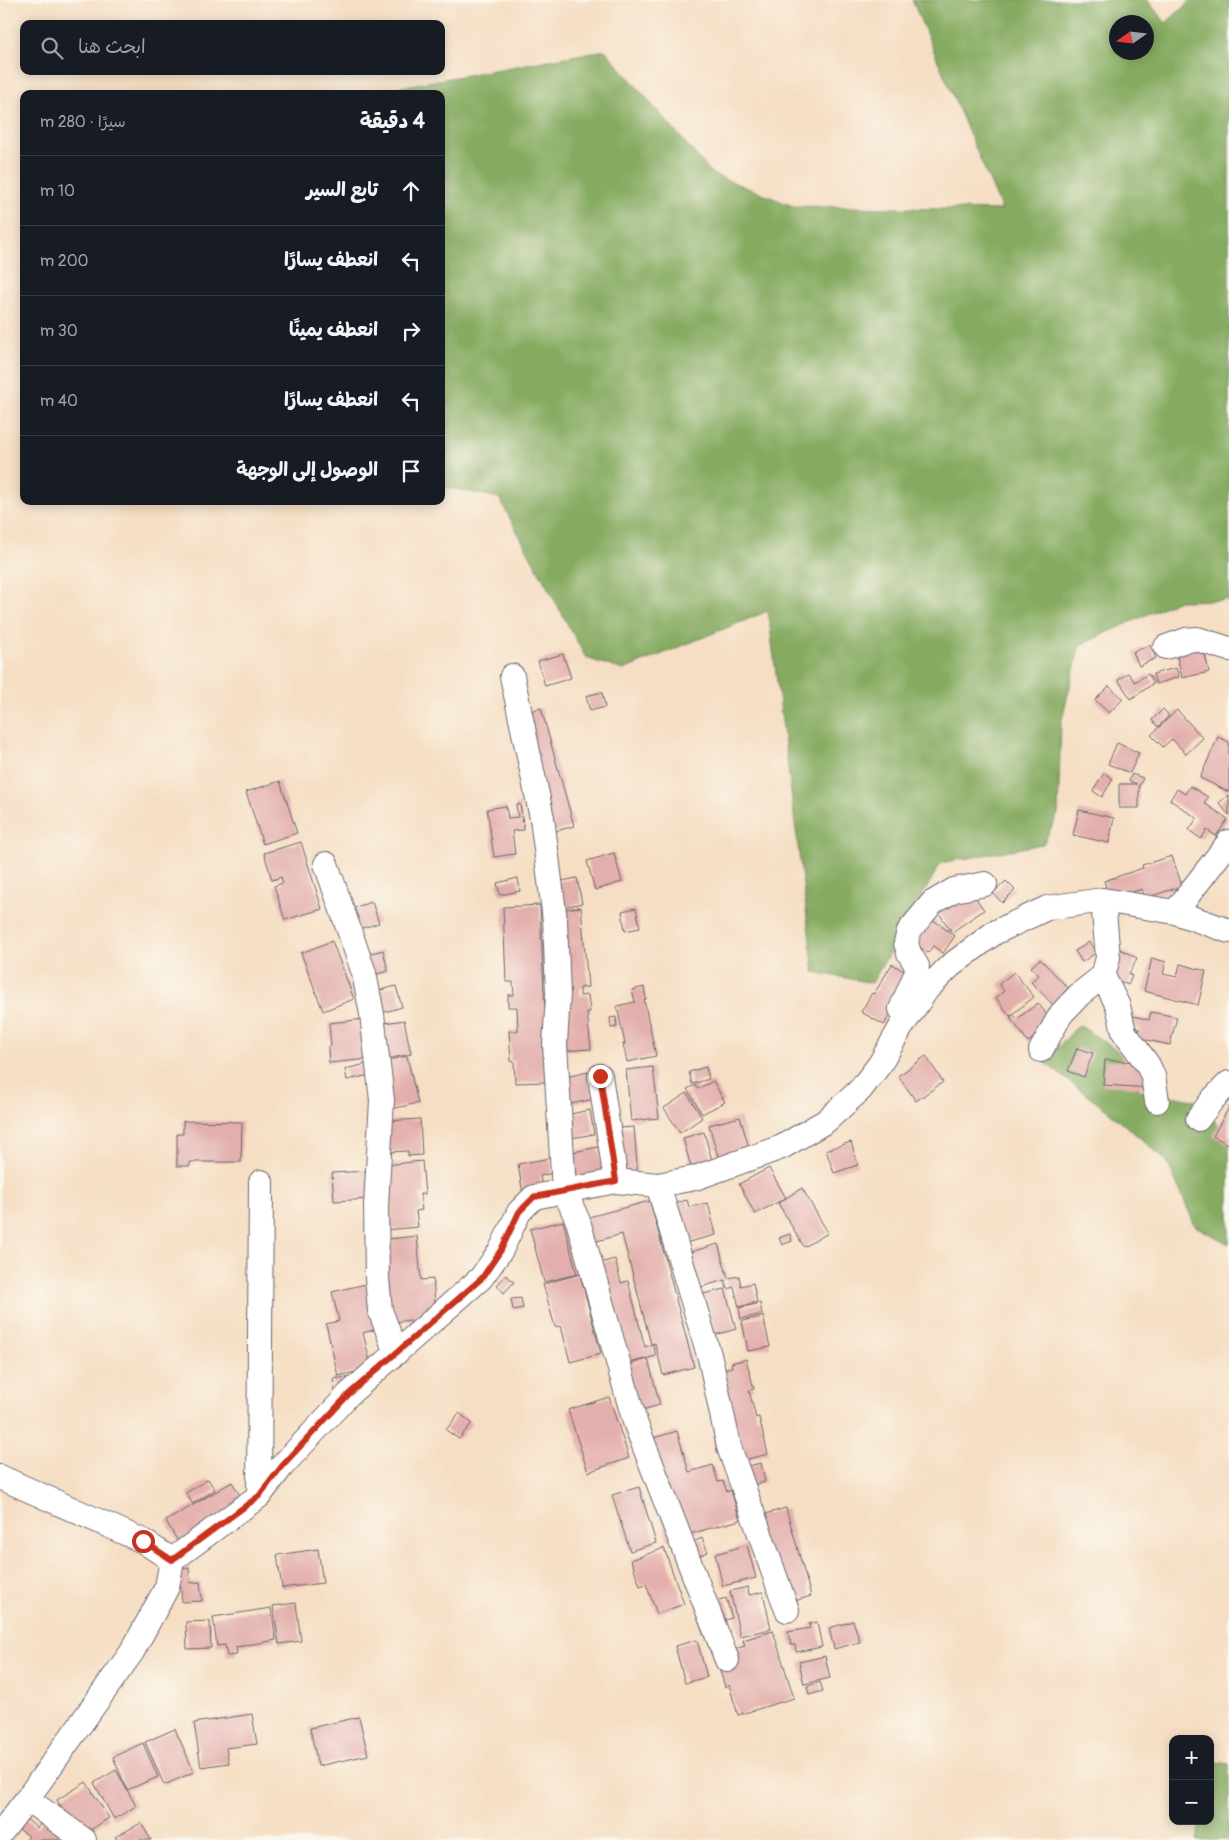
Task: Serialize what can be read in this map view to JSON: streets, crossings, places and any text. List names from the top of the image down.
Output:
{
  "north": "left",
  "page": {
    "search": "ابحث هنا",
    "heading": ["4 دقيقة", "سيرًا · 280 m"],
    "list": [
      ["تابع السير", "10 m"],
      ["انعطف يسارًا", "200 m"],
      ["انعطف يمينًا", "30 m"],
      ["انعطف يسارًا", "40 m"],
      "الوصول إلى الوجهة"
    ],
    "map_buttons": ["+", "−"]
  }
}
